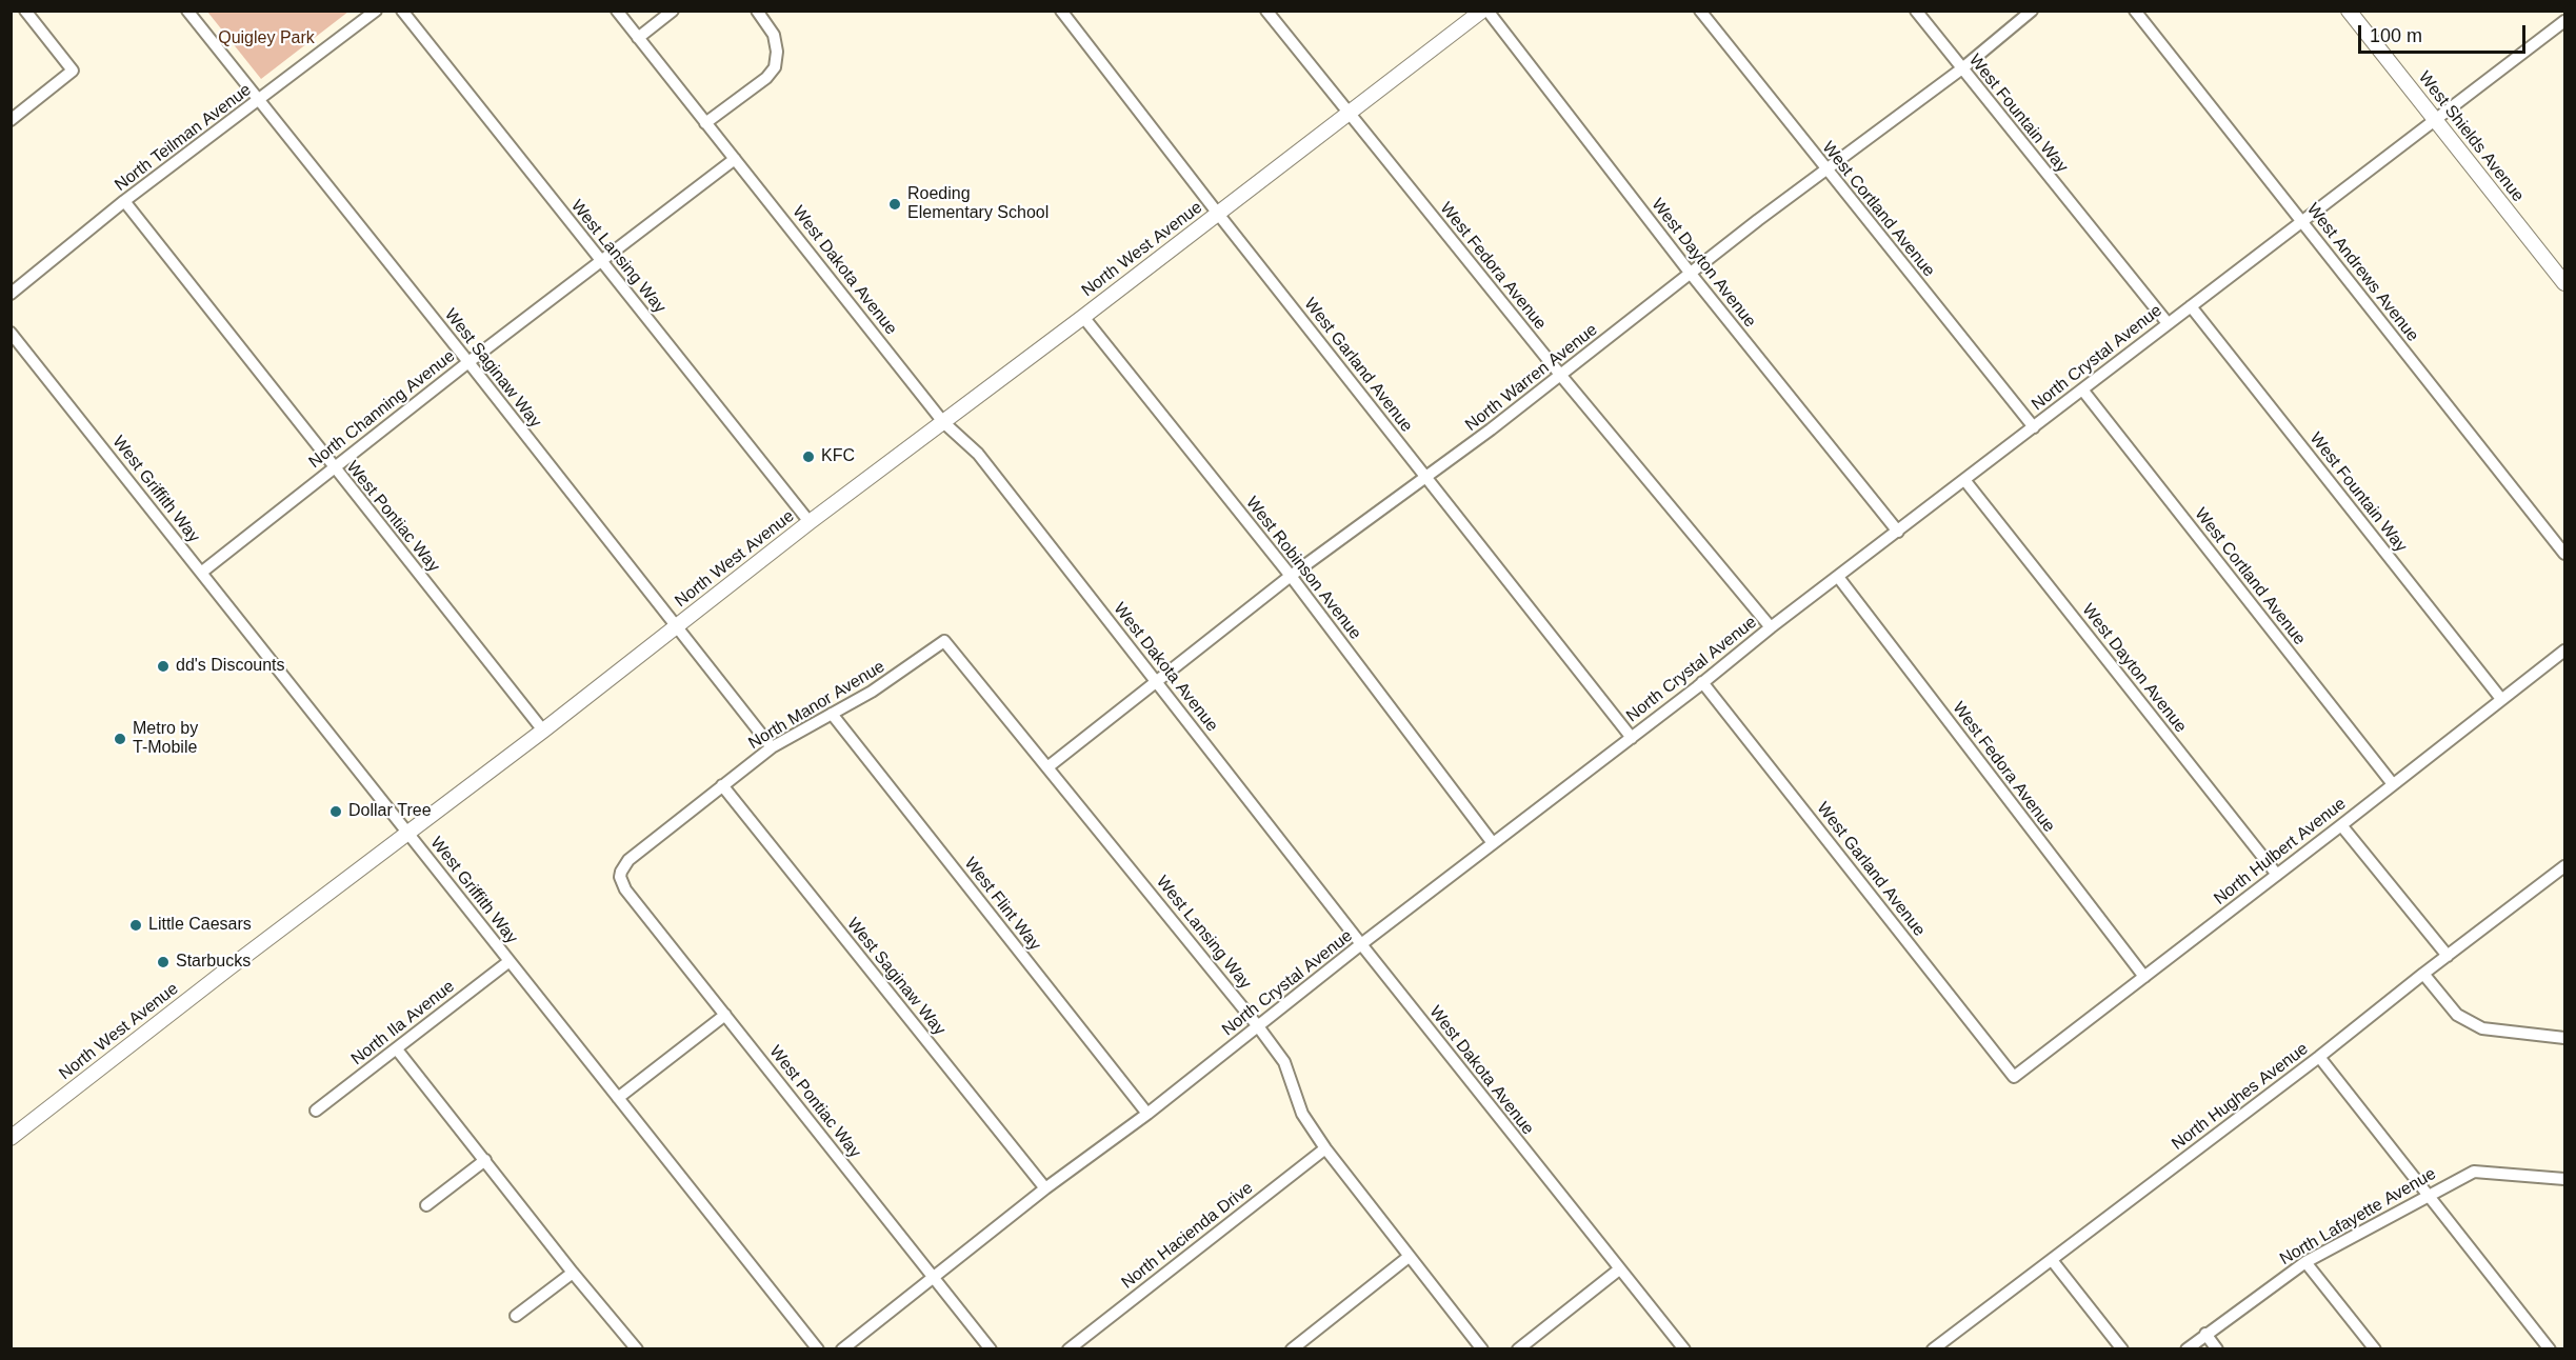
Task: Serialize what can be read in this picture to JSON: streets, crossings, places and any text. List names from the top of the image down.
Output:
{
  "streets": {
    "main road": ["West Shields Avenue", "North West Avenue"],
    "street": [
      "West Fountain Way",
      "North Teilman Avenue",
      "West Cortland Avenue",
      "West Lansing Way",
      "West Dayton Avenue",
      "West Fedora Avenue",
      "West Dakota Avenue",
      "West Andrews Avenue",
      "North Crystal Avenue",
      "West Garland Avenue",
      "West Saginaw Way",
      "North Warren Avenue",
      "North Channing Avenue",
      "West Griffith Way",
      "West Pontiac Way",
      "West Robinson Avenue",
      "North Manor Avenue",
      "North Hulbert Avenue",
      "West Flint Way",
      "North Ila Avenue",
      "North Hughes Avenue",
      "North Lafayette Avenue",
      "North Hacienda Drive"
    ]
  },
  "crossings": [
    ["West Fountain Way", "North Crystal Avenue"],
    ["West Fountain Way", "North Warren Avenue"],
    ["West Fountain Way", "North Hulbert Avenue"],
    ["West Shields Avenue", "North Crystal Avenue"],
    ["North Teilman Avenue", "West Saginaw Way"],
    ["North Teilman Avenue", "West Pontiac Way"],
    ["West Cortland Avenue", "North Crystal Avenue"],
    ["West Cortland Avenue", "North Warren Avenue"],
    ["West Cortland Avenue", "North Hulbert Avenue"],
    ["North West Avenue", "West Lansing Way"],
    ["North West Avenue", "West Dayton Avenue"],
    ["North West Avenue", "West Fedora Avenue"],
    ["North West Avenue", "West Dakota Avenue"],
    ["North West Avenue", "West Garland Avenue"],
    ["North West Avenue", "West Saginaw Way"],
    ["North West Avenue", "West Griffith Way"],
    ["North West Avenue", "West Pontiac Way"],
    ["North West Avenue", "West Robinson Avenue"],
    ["West Lansing Way", "North Crystal Avenue"],
    ["West Lansing Way", "North Warren Avenue"],
    ["West Lansing Way", "North Channing Avenue"],
    ["West Lansing Way", "North Manor Avenue"],
    ["West Lansing Way", "North Hacienda Drive"],
    ["West Dayton Avenue", "North Crystal Avenue"],
    ["West Dayton Avenue", "North Warren Avenue"],
    ["West Dayton Avenue", "North Hulbert Avenue"],
    ["West Fedora Avenue", "North Crystal Avenue"],
    ["West Fedora Avenue", "North Warren Avenue"],
    ["West Fedora Avenue", "North Hulbert Avenue"],
    ["West Dakota Avenue", "North Crystal Avenue"],
    ["West Dakota Avenue", "North Warren Avenue"],
    ["West Dakota Avenue", "North Channing Avenue"],
    ["West Andrews Avenue", "North Crystal Avenue"],
    ["North Crystal Avenue", "West Garland Avenue"],
    ["North Crystal Avenue", "West Saginaw Way"],
    ["North Crystal Avenue", "West Pontiac Way"],
    ["North Crystal Avenue", "West Robinson Avenue"],
    ["North Crystal Avenue", "West Flint Way"],
    ["West Garland Avenue", "North Warren Avenue"],
    ["West Garland Avenue", "North Hulbert Avenue"],
    ["West Saginaw Way", "North Channing Avenue"],
    ["West Saginaw Way", "North Manor Avenue"],
    ["North Warren Avenue", "West Robinson Avenue"],
    ["North Channing Avenue", "West Griffith Way"],
    ["North Channing Avenue", "West Pontiac Way"],
    ["West Griffith Way", "North Ila Avenue"],
    ["West Pontiac Way", "North Manor Avenue"],
    ["North Manor Avenue", "West Flint Way"]
  ],
  "parks": ["Quigley Park"],
  "places": [
    "Roeding Elementary School",
    "KFC",
    "dd's Discounts",
    "Metro by T-Mobile",
    "Dollar Tree",
    "Little Caesars",
    "Starbucks"
  ],
  "scale_bar": "100 m"
}
